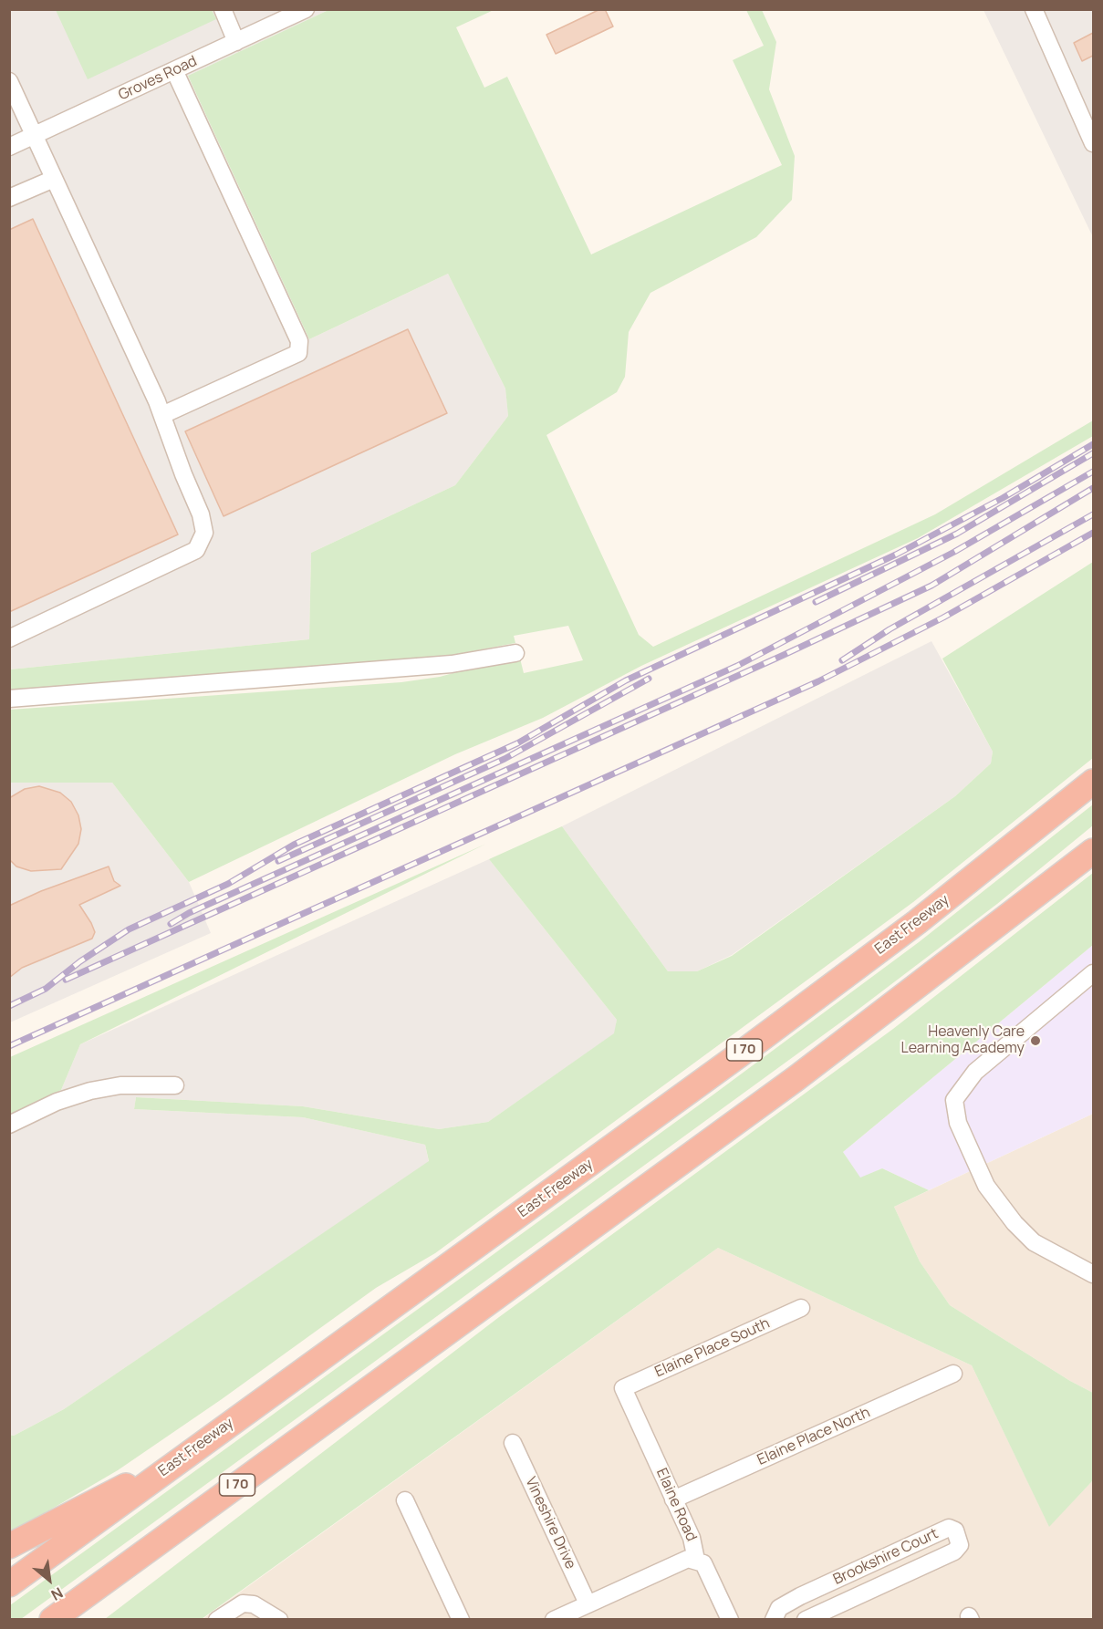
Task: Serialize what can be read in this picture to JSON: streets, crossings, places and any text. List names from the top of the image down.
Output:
{
  "streets": {
    "highway": ["East Freeway", "I 70"],
    "street": [
      "Groves Road",
      "Elaine Place South",
      "Elaine Place North",
      "Elaine Road",
      "Vineshire Drive",
      "Brookshire Court"
    ]
  },
  "crossings": [
    ["Elaine Place South", "Elaine Road"],
    ["Elaine Place North", "Elaine Road"]
  ],
  "places": ["Heavenly Care Learning Academy"],
  "north": "bottom right"
}
